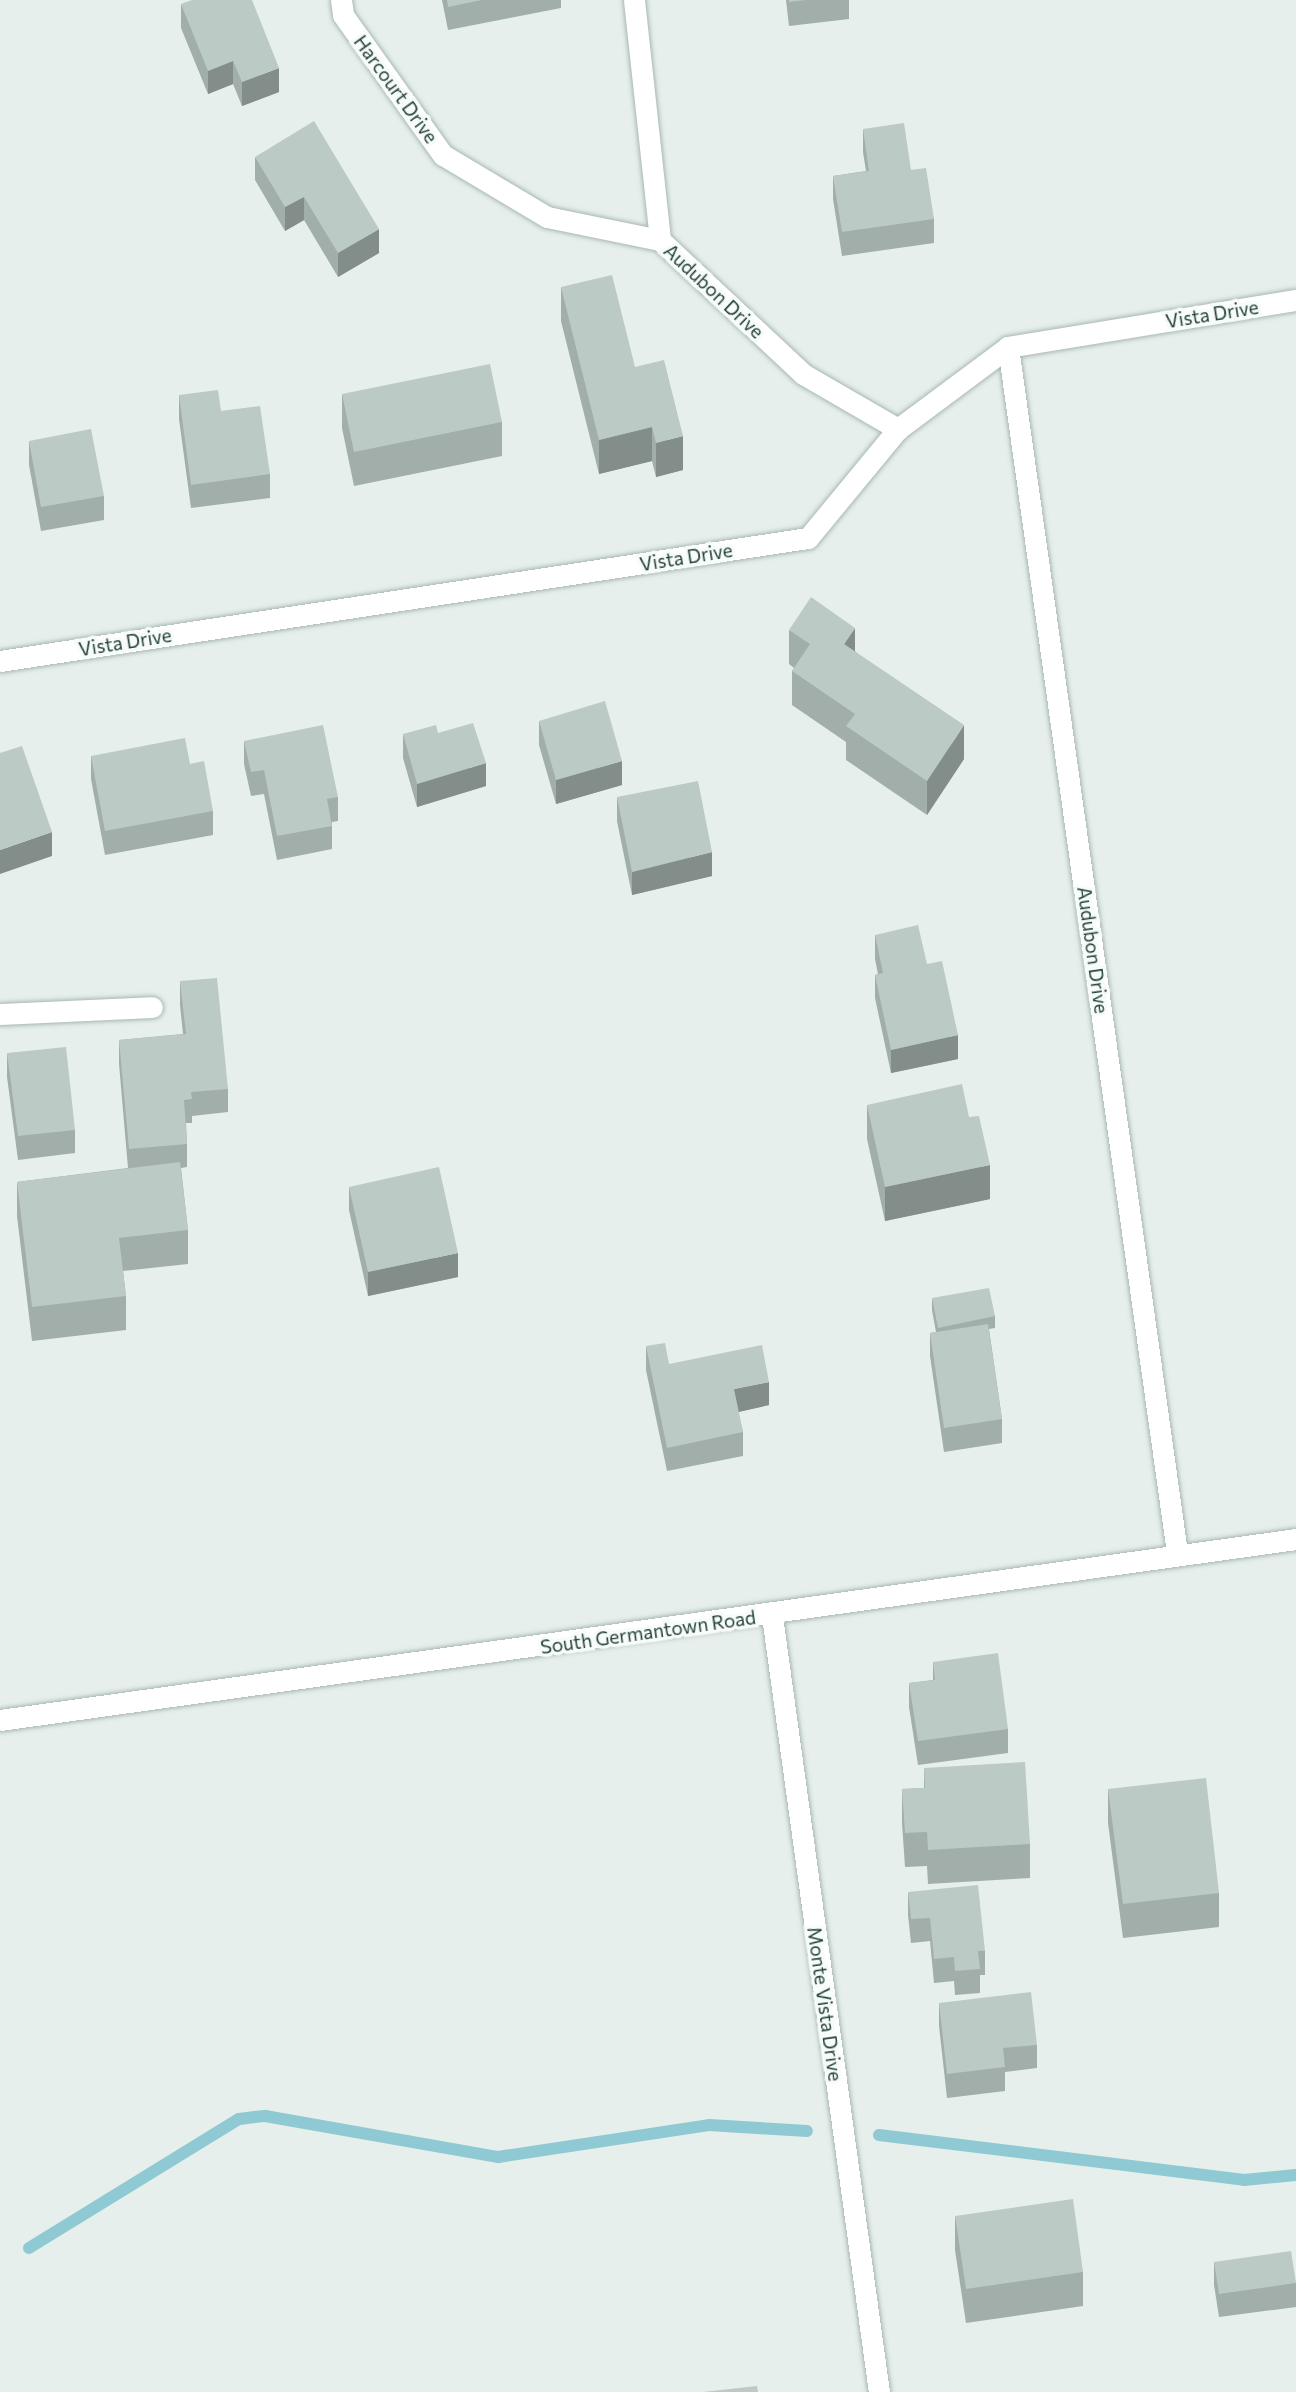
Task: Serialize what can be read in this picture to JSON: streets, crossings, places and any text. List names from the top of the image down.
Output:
{
  "streets": {
    "street": [
      "Harcourt Drive",
      "Audubon Drive",
      "Vista Drive",
      "South Germantown Road",
      "Monte Vista Drive"
    ]
  },
  "crossings": [
    ["Harcourt Drive", "Audubon Drive"],
    ["Audubon Drive", "Vista Drive"],
    ["Audubon Drive", "South Germantown Road"],
    ["South Germantown Road", "Monte Vista Drive"]
  ]
}
